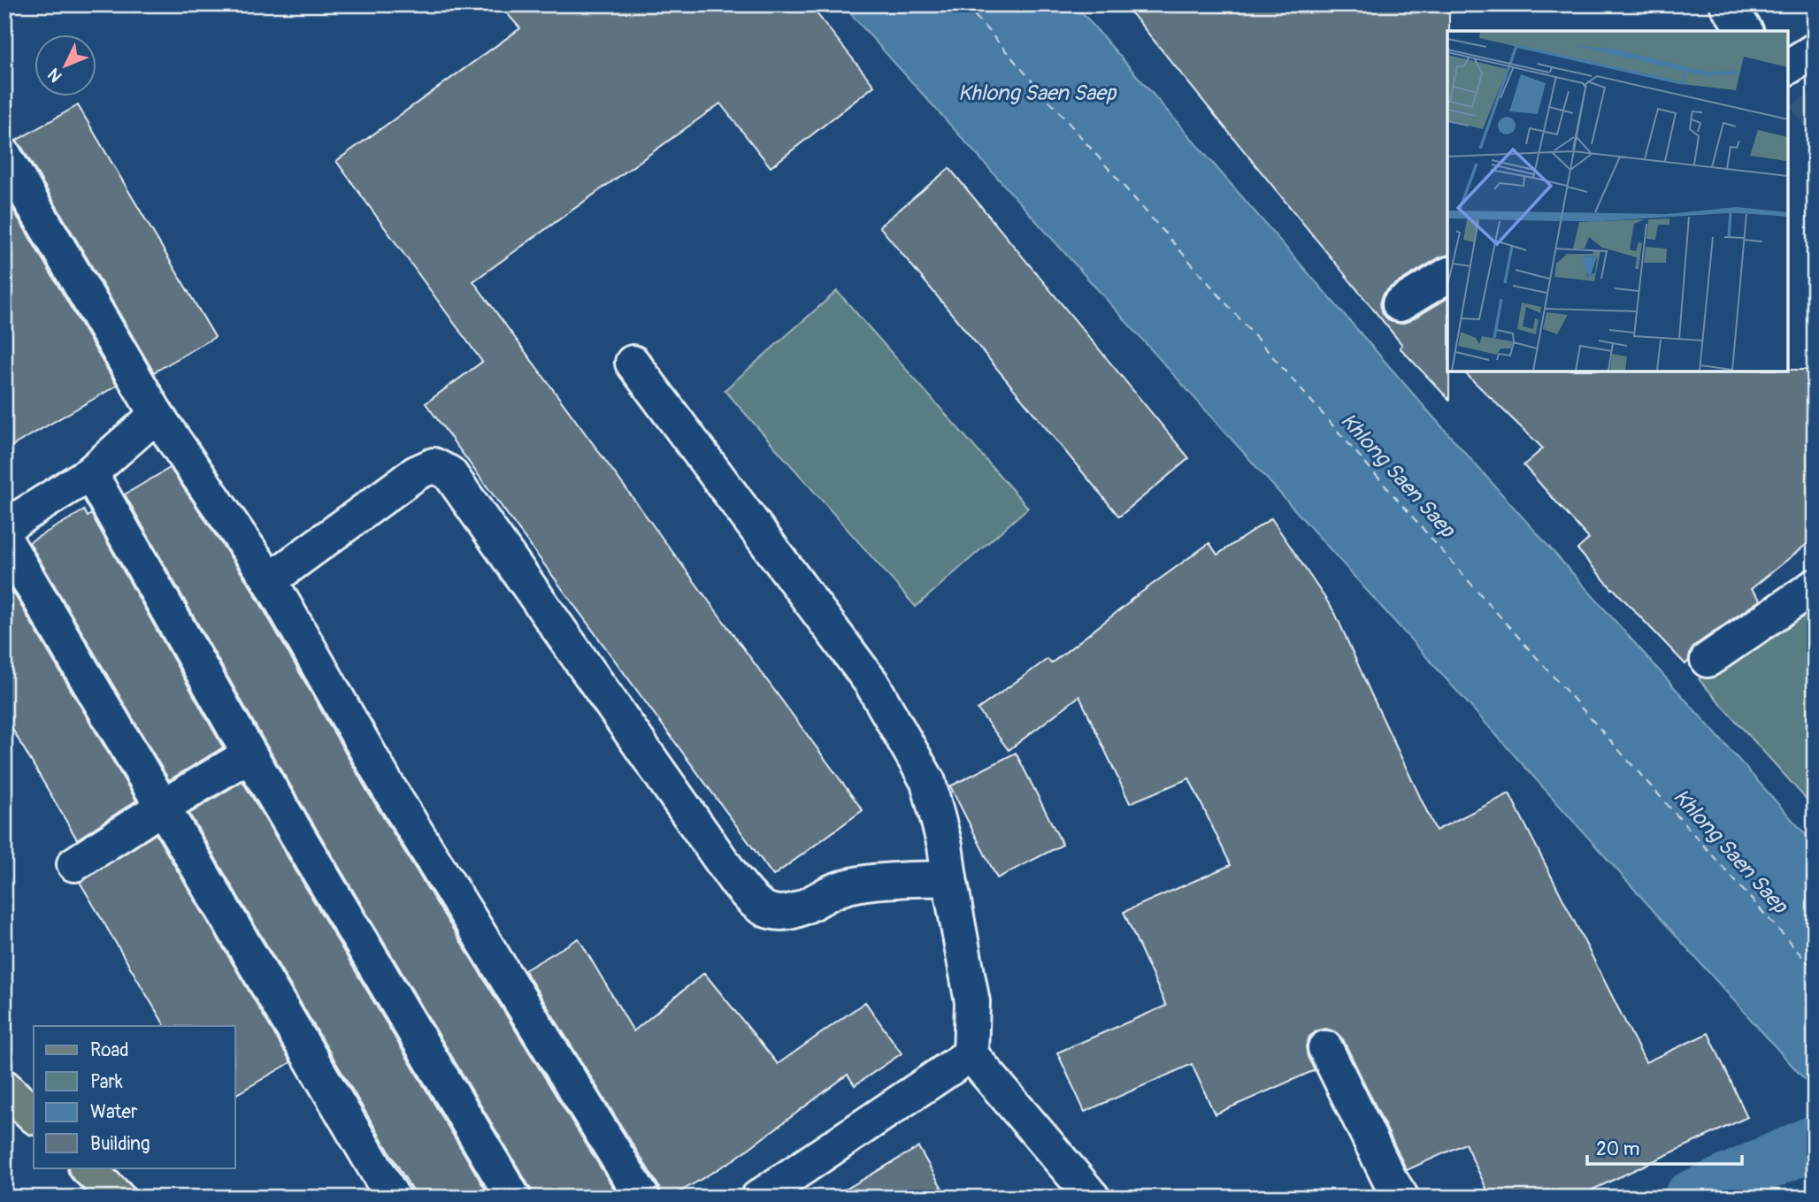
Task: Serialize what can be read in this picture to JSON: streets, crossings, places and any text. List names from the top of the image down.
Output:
{
  "water": ["Khlong Saen Saep"],
  "legend": [
    "Road",
    "Park",
    "Water",
    "Building"
  ],
  "scale_bar": "20 m",
  "north": "bottom left"
}
